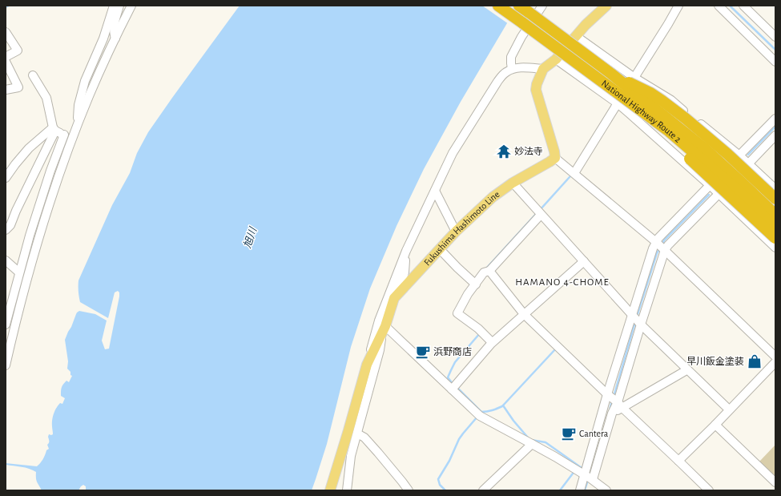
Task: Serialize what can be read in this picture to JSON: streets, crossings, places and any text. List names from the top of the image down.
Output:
{
  "streets": {
    "highway": ["National Highway Route 2"],
    "main road": ["Fukushima Hashimoto Line"]
  },
  "districts": ["HAMANO 4-CHOME"],
  "water": ["旭川"],
  "places": {
    "temple": ["妙法寺"],
    "cafe": ["浜野商店", "Cantera"],
    "shop": ["早川鈑金塗装"]
  }
}
